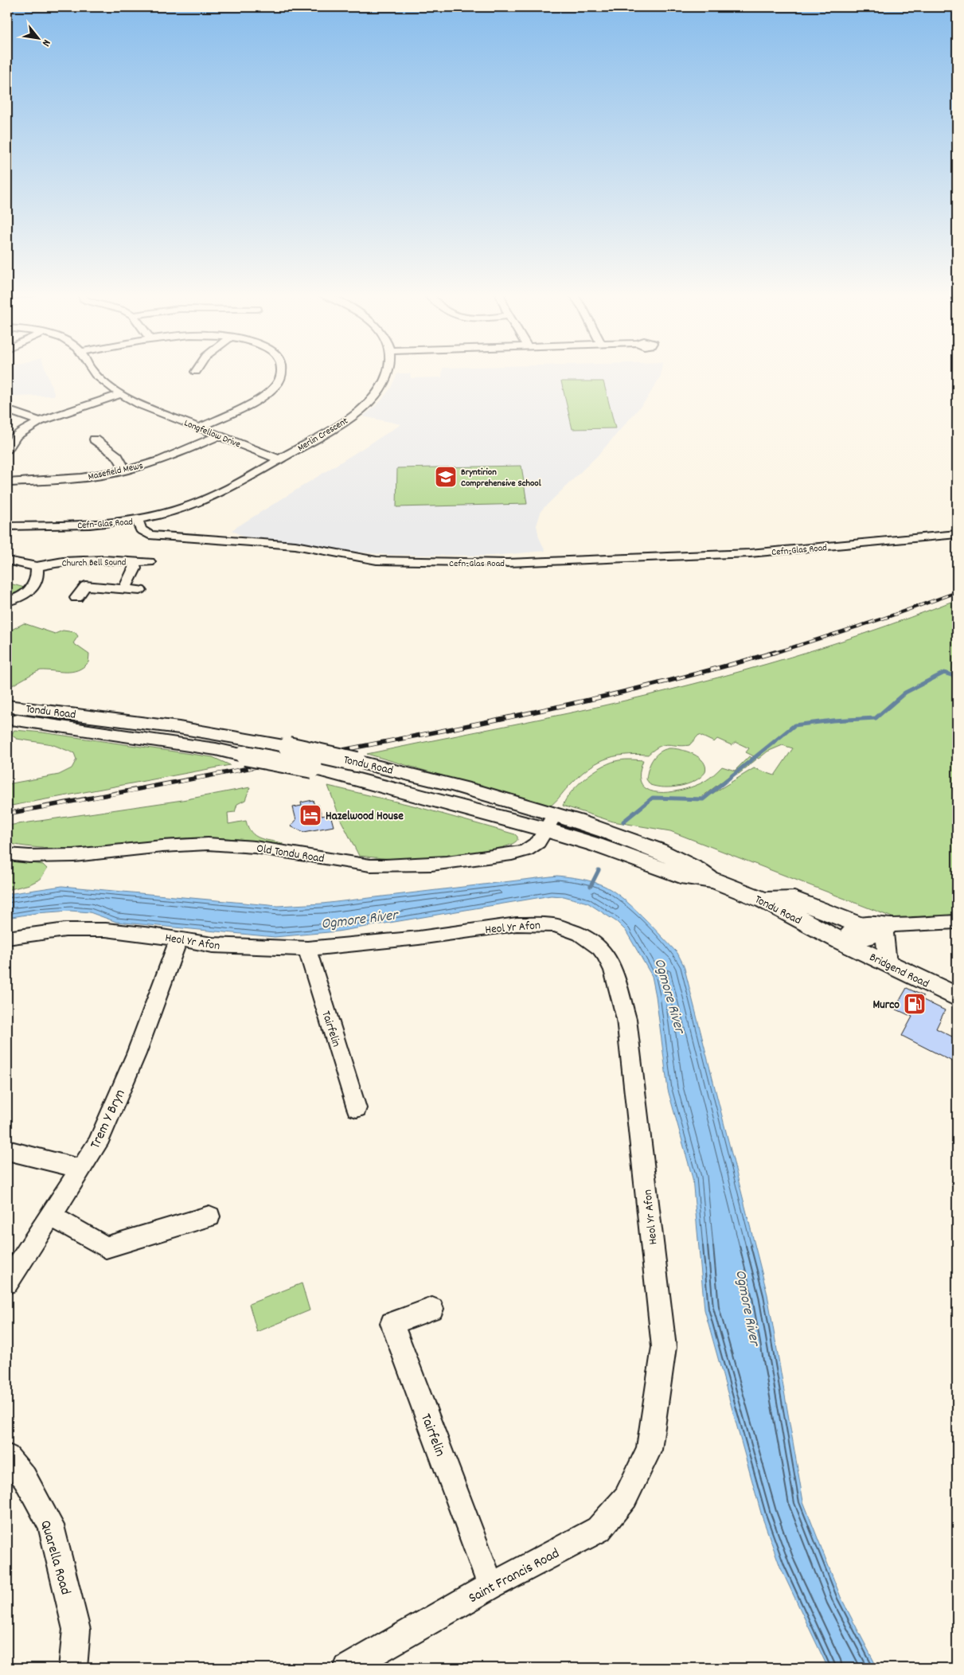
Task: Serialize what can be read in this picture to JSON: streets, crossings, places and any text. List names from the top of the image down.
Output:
{
  "streets": {
    "main road": ["Tondu Road", "Bridgend Road"],
    "street": [
      "Longfellow Drive",
      "Merlin Crescent",
      "Masefield Mews",
      "Cefn-Glas Road",
      "Church Bell Sound",
      "Old Tondu Road",
      "Heol Yr Afon",
      "Tairfelin",
      "Trem Y Bryn",
      "Quarella Road",
      "Saint Francis Road"
    ]
  },
  "crossings": [
    ["Longfellow Drive", "Merlin Crescent"],
    ["Longfellow Drive", "Masefield Mews"],
    ["Merlin Crescent", "Cefn-Glas Road"],
    ["Tondu Road", "Old Tondu Road"],
    ["Tondu Road", "Bridgend Road"],
    ["Heol Yr Afon", "Tairfelin"],
    ["Heol Yr Afon", "Trem Y Bryn"],
    ["Heol Yr Afon", "Saint Francis Road"],
    ["Tairfelin", "Saint Francis Road"]
  ],
  "water": ["Ogmore River"],
  "places": {
    "school or university": ["Bryntirion Comprehensive School"],
    "hotel": ["Hazelwood House"],
    "fuel station": ["Murco"]
  },
  "north": "bottom right"
}
